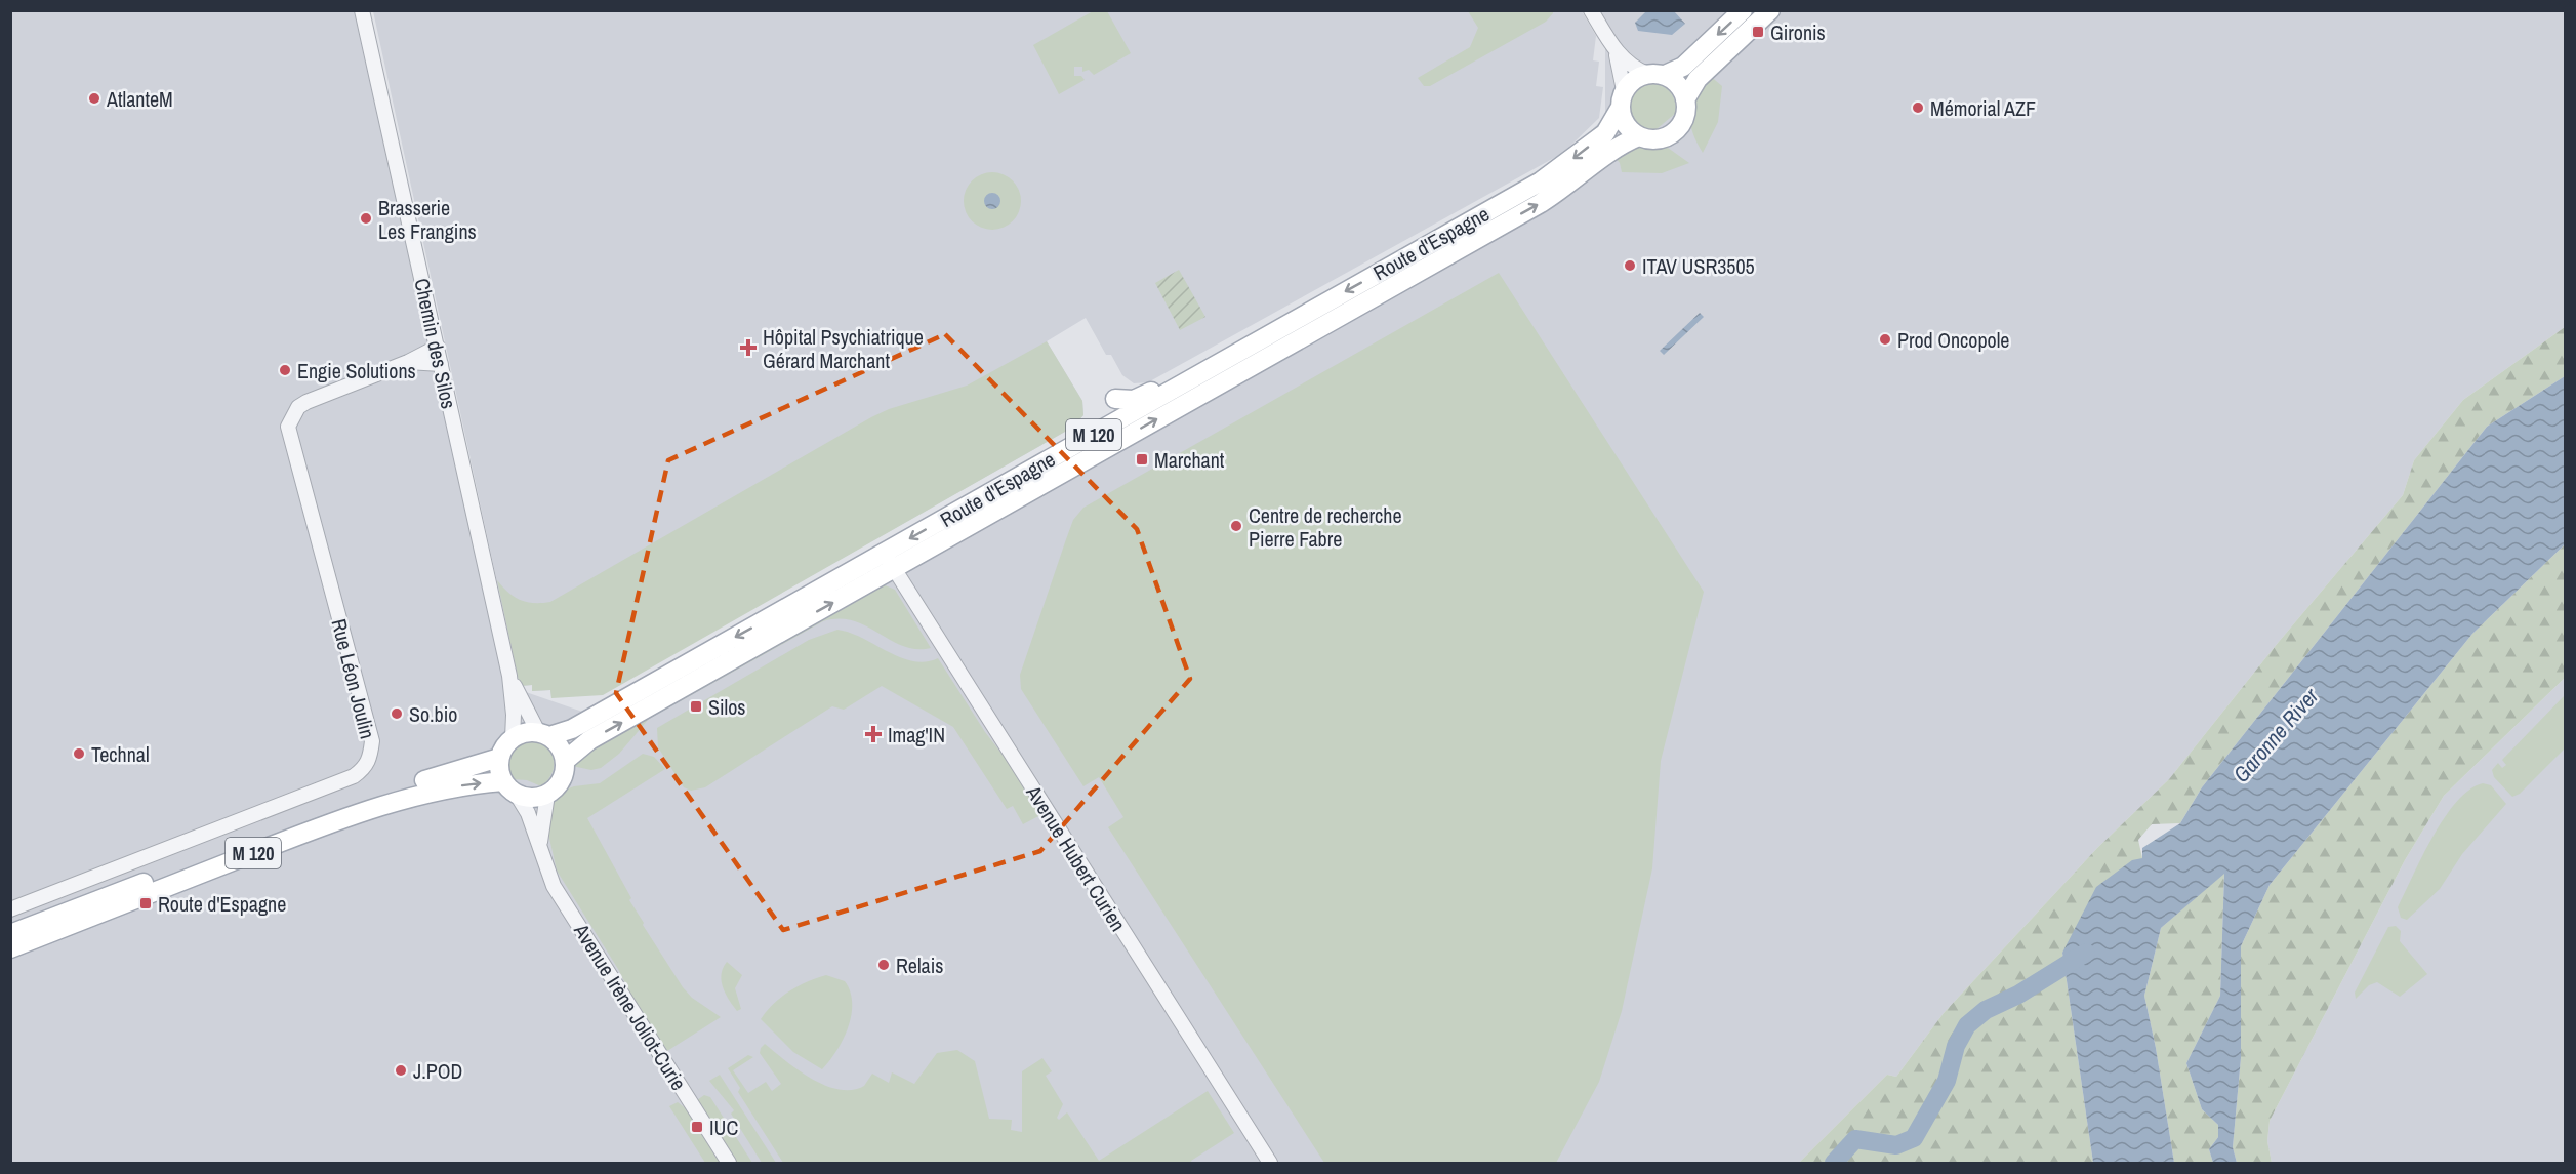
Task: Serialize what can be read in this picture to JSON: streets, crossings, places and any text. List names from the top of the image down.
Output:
{
  "streets": {
    "main road": ["Route d'Espagne", "M 120"],
    "street": [
      "Chemin des Silos",
      "Rue Léon Joulin",
      "Avenue Hubert Curien",
      "Avenue Irène Joliot-Curie"
    ]
  },
  "crossings": [
    ["Route d'Espagne", "Chemin des Silos"],
    ["Route d'Espagne", "M 120"],
    ["Route d'Espagne", "Avenue Hubert Curien"],
    ["Route d'Espagne", "Avenue Irène Joliot-Curie"],
    ["Chemin des Silos", "M 120"],
    ["Chemin des Silos", "Rue Léon Joulin"],
    ["Chemin des Silos", "Avenue Irène Joliot-Curie"],
    ["M 120", "Avenue Irène Joliot-Curie"]
  ],
  "water": ["Garonne River"],
  "places": {
    "transit": [
      "Gironis",
      "Marchant",
      "Silos",
      "Route d'Espagne",
      "IUC"
    ],
    "other": [
      "AtlanteM",
      "Mémorial AZF",
      "Brasserie Les Frangins",
      "ITAV USR3505",
      "Prod Oncopole",
      "Engie Solutions",
      "Centre de recherche Pierre Fabre",
      "So.bio",
      "Technal",
      "Relais",
      "J.POD"
    ],
    "health": ["Hôpital Psychiatrique Gérard Marchant", "Imag'IN"]
  }
}
